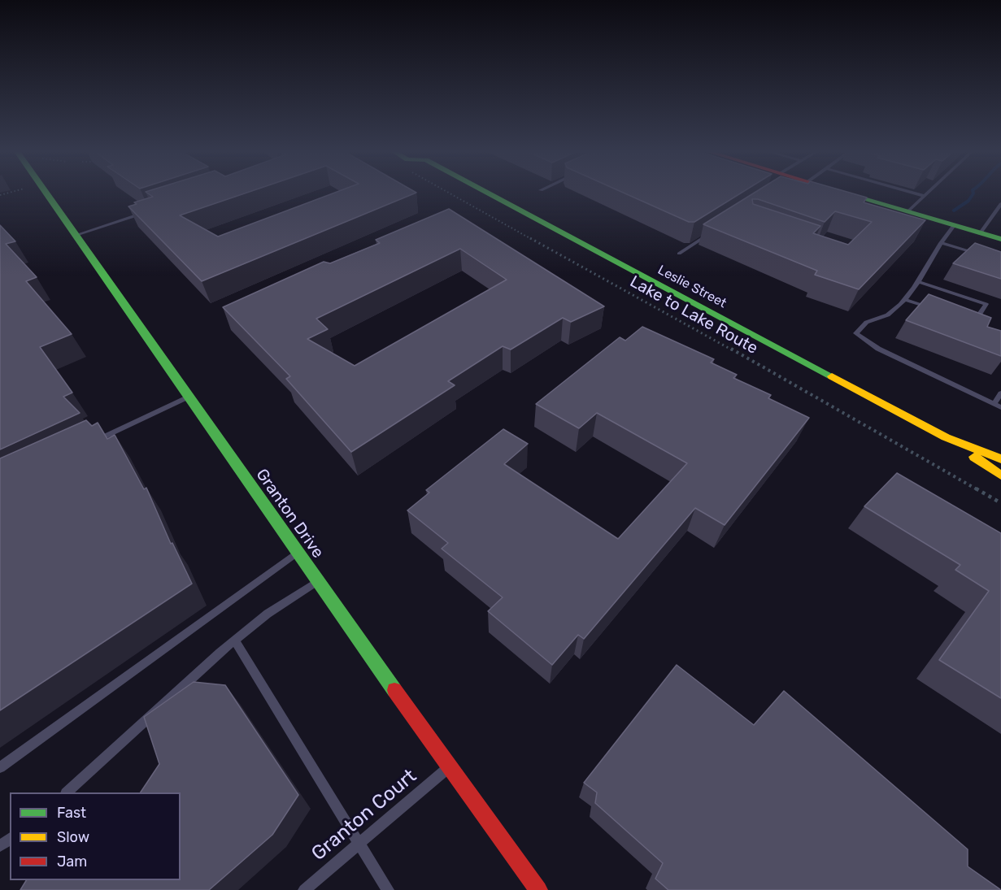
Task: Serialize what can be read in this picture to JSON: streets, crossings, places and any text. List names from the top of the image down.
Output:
{
  "streets": {
    "street": ["Leslie Street", "Granton Drive"],
    "lane": ["Granton Court"],
    "path": ["Lake to Lake Route"]
  },
  "crossings": [
    ["Granton Drive", "Granton Court"]
  ],
  "legend": ["Fast", "Slow", "Jam"]
}
